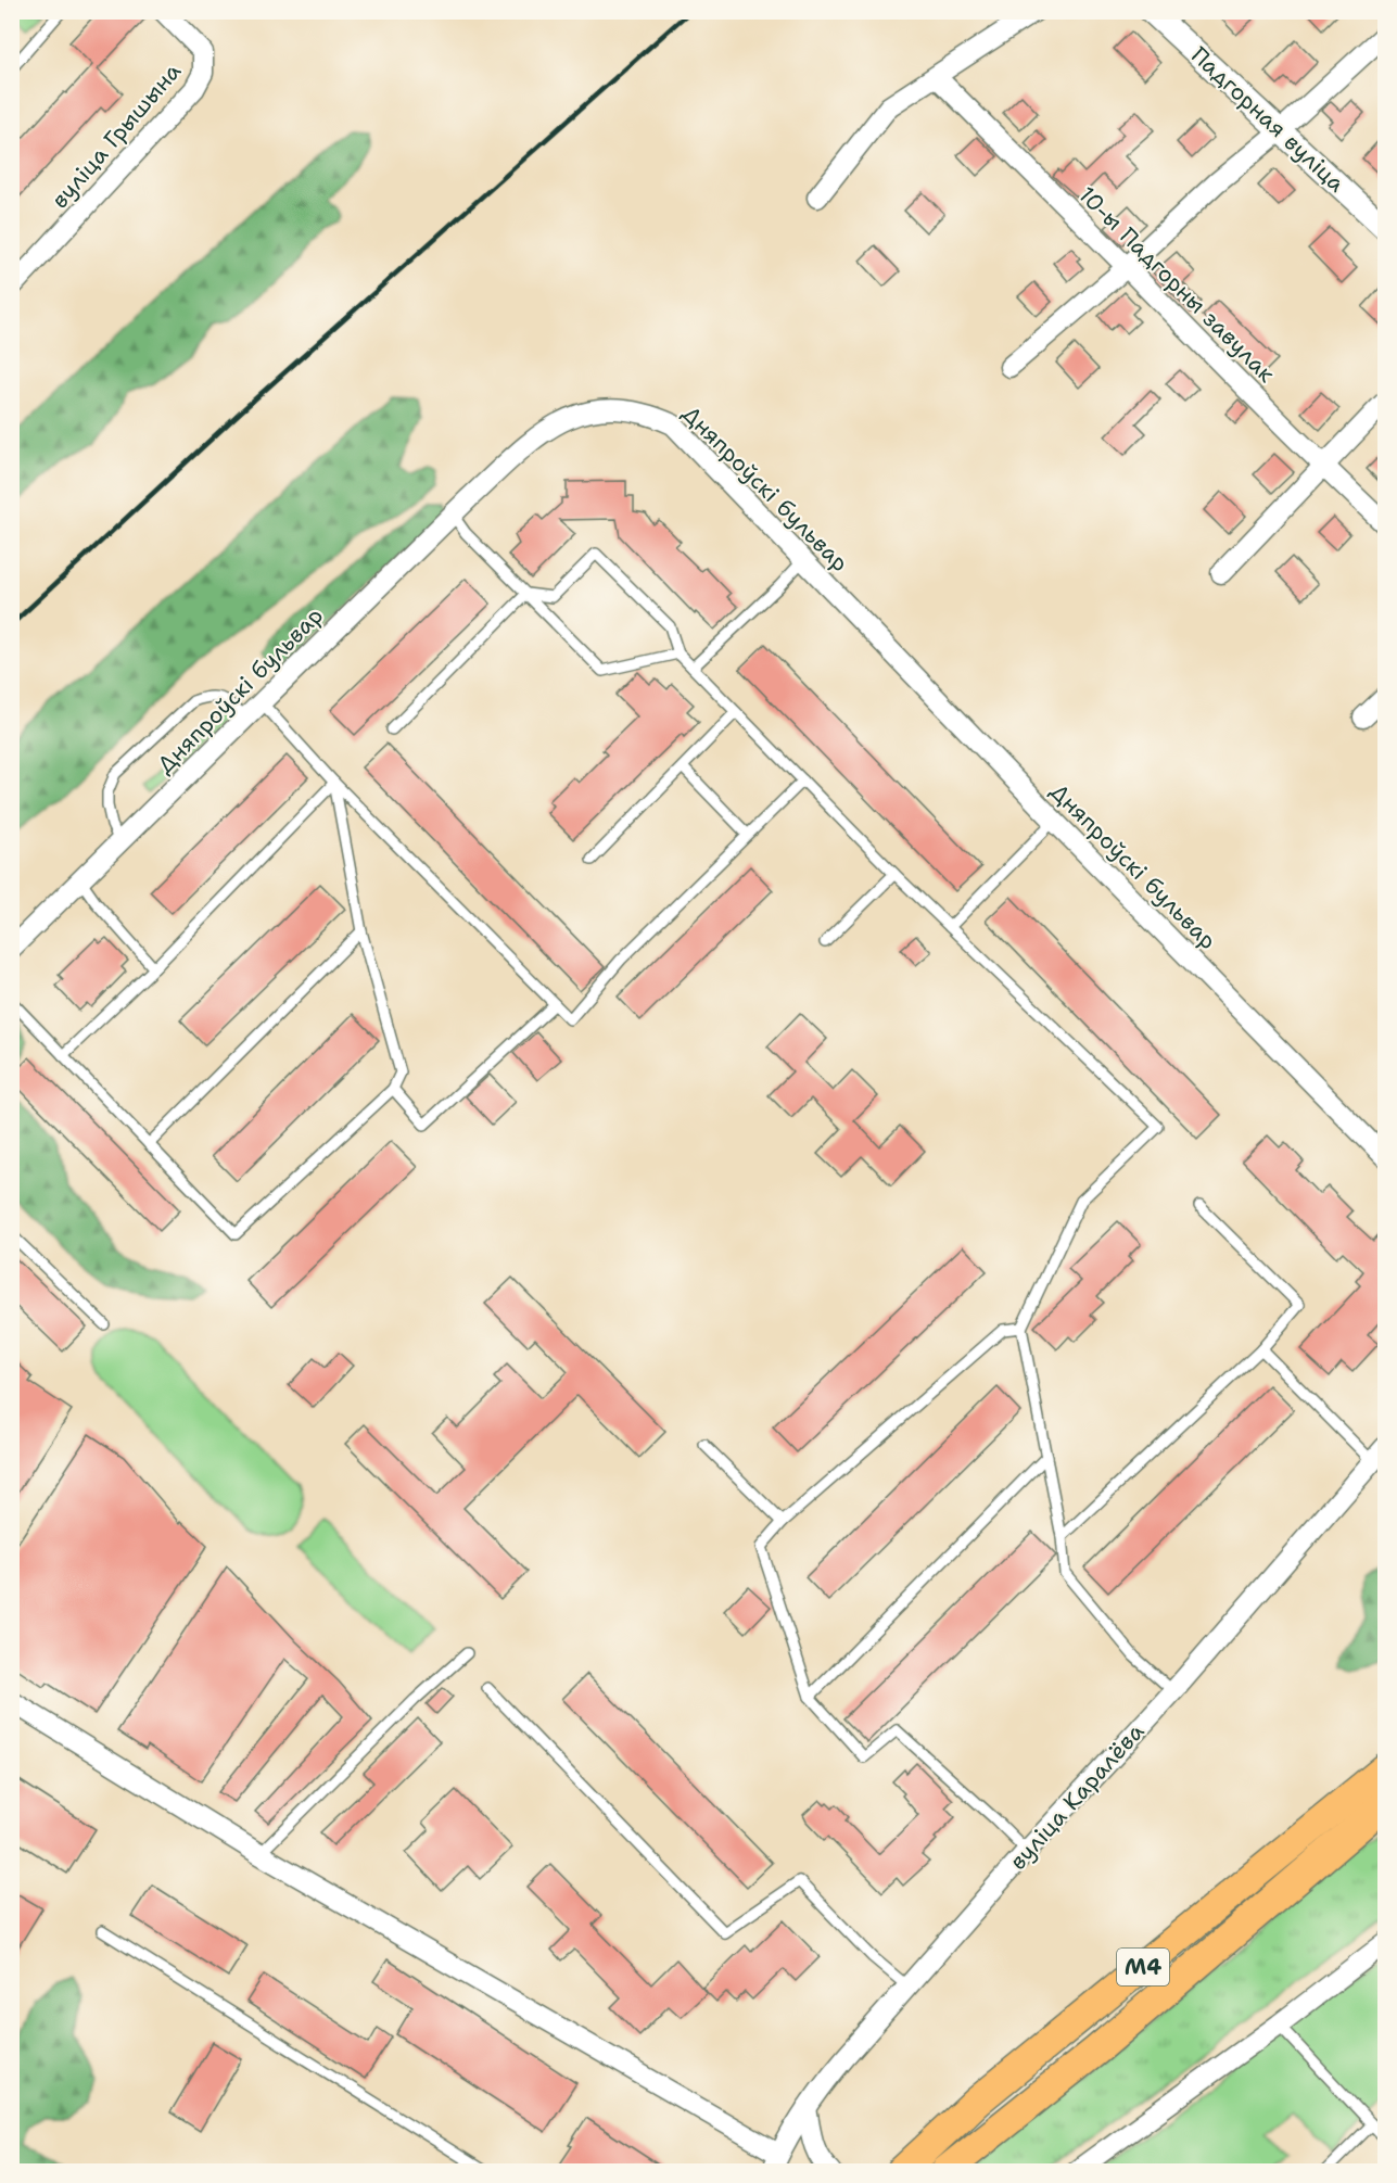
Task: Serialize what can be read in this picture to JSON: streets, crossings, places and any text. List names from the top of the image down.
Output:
{
  "streets": {
    "main road": ["М4"],
    "street": [
      "Падгорная вуліца",
      "вуліца Грышына",
      "10-ы Падгорны завулак",
      "Дняпроўскі бульвар",
      "вуліца Каралёва"
    ]
  }
}
